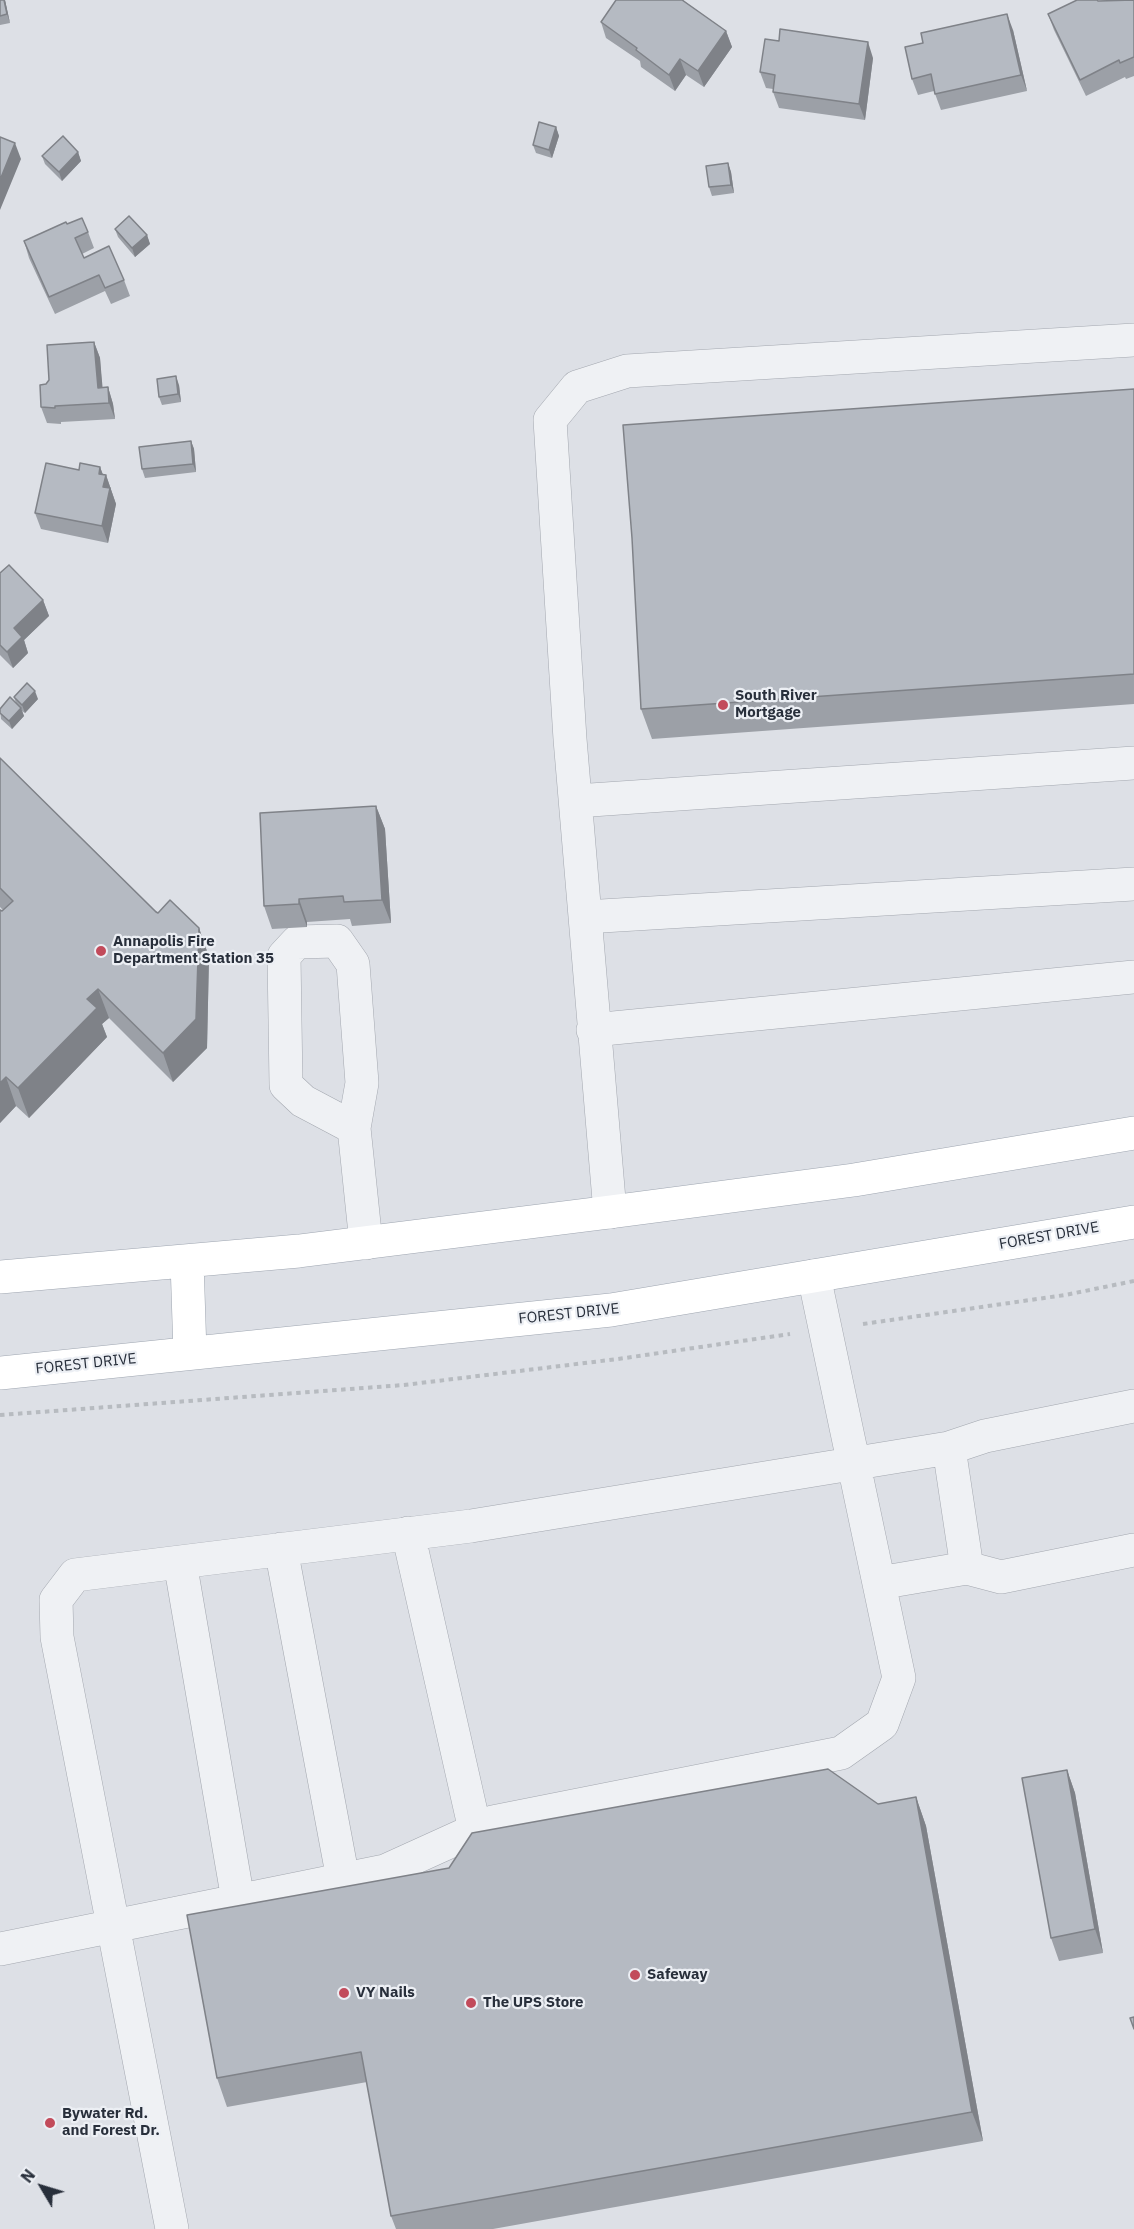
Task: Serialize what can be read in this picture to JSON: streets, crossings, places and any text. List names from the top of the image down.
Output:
{
  "streets": {
    "main road": ["FOREST DRIVE"]
  },
  "places": [
    "South River Mortgage",
    "Annapolis Fire Department Station 35",
    "Safeway",
    "VY Nails",
    "The UPS Store",
    "Bywater Rd. and Forest Dr."
  ],
  "north": "top left"
}
